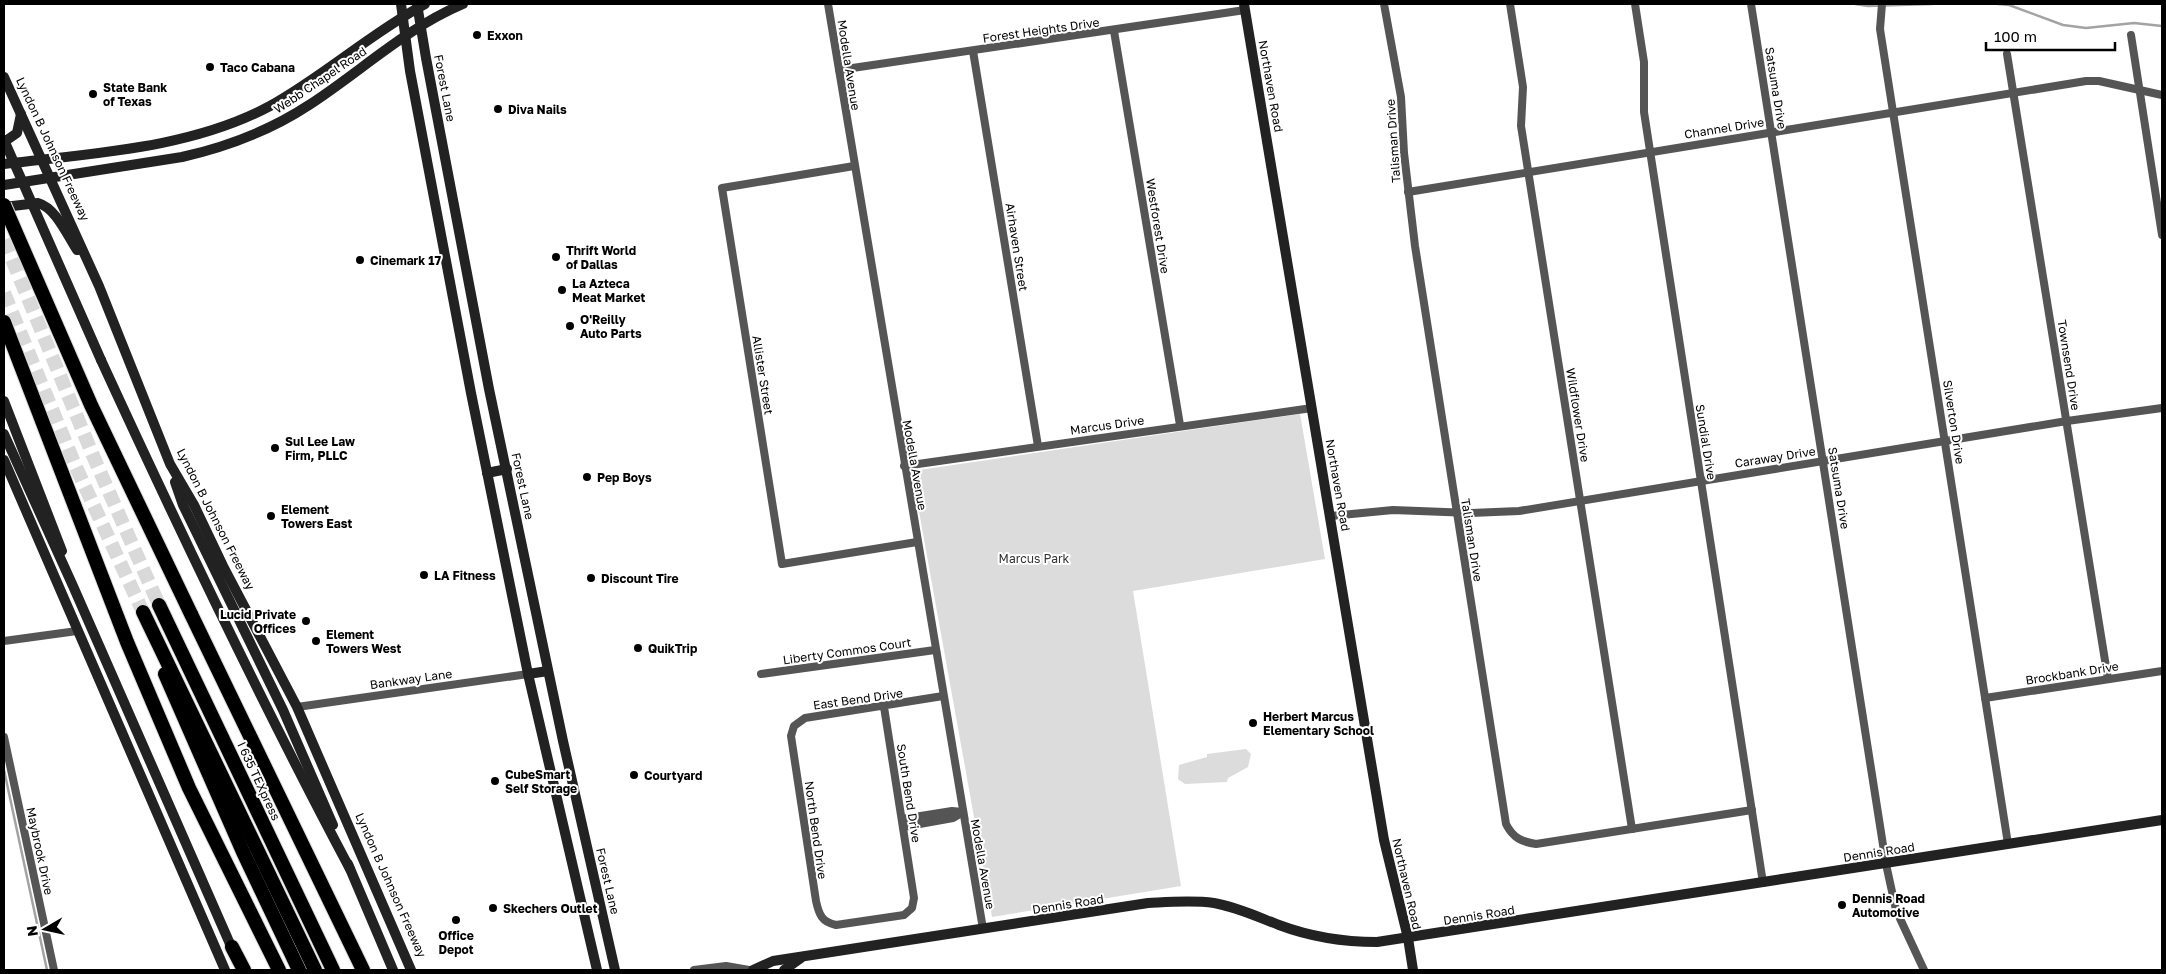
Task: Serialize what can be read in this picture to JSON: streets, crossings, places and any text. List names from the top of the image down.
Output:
{
  "streets": {
    "highway": ["I 635 TEXpress"],
    "main road": [
      "Webb Chapel Road",
      "Northaven Road",
      "Forest Lane",
      "Lyndon B Johnson Freeway",
      "Dennis Road"
    ],
    "street": [
      "Forest Heights Drive",
      "Modella Avenue",
      "Satsuma Drive",
      "Channel Drive",
      "Talisman Drive",
      "Westforest Drive",
      "Airhaven Street",
      "Townsend Drive",
      "Allister Street",
      "Wildflower Drive",
      "Silverton Drive",
      "Marcus Drive",
      "Sundial Drive",
      "Caraway Drive",
      "Liberty Commos Court",
      "Brockbank Drive",
      "Bankway Lane",
      "East Bend Drive",
      "South Bend Drive",
      "North Bend Drive",
      "Maybrook Drive"
    ]
  },
  "crossings": [
    ["Forest Heights Drive", "Modella Avenue"],
    ["Forest Heights Drive", "Northaven Road"],
    ["Forest Heights Drive", "Westforest Drive"],
    ["Forest Heights Drive", "Airhaven Street"],
    ["Modella Avenue", "Allister Street"],
    ["Modella Avenue", "Marcus Drive"],
    ["Modella Avenue", "Liberty Commos Court"],
    ["Modella Avenue", "East Bend Drive"],
    ["Modella Avenue", "Dennis Road"],
    ["Webb Chapel Road", "Forest Lane"],
    ["Webb Chapel Road", "Lyndon B Johnson Freeway"],
    ["Northaven Road", "Marcus Drive"],
    ["Northaven Road", "Caraway Drive"],
    ["Northaven Road", "Dennis Road"],
    ["Satsuma Drive", "Channel Drive"],
    ["Satsuma Drive", "Caraway Drive"],
    ["Satsuma Drive", "Dennis Road"],
    ["Channel Drive", "Talisman Drive"],
    ["Channel Drive", "Townsend Drive"],
    ["Channel Drive", "Wildflower Drive"],
    ["Channel Drive", "Silverton Drive"],
    ["Channel Drive", "Sundial Drive"],
    ["Talisman Drive", "Wildflower Drive"],
    ["Talisman Drive", "Sundial Drive"],
    ["Talisman Drive", "Caraway Drive"],
    ["Lyndon B Johnson Freeway", "Bankway Lane"],
    ["Westforest Drive", "Marcus Drive"],
    ["Airhaven Street", "Marcus Drive"],
    ["Townsend Drive", "Caraway Drive"],
    ["Townsend Drive", "Brockbank Drive"],
    ["Wildflower Drive", "Caraway Drive"],
    ["Silverton Drive", "Caraway Drive"],
    ["Silverton Drive", "Brockbank Drive"],
    ["Silverton Drive", "Dennis Road"],
    ["Sundial Drive", "Caraway Drive"],
    ["Sundial Drive", "Dennis Road"],
    ["East Bend Drive", "South Bend Drive"],
    ["East Bend Drive", "North Bend Drive"],
    ["South Bend Drive", "North Bend Drive"]
  ],
  "parks": ["Marcus Park"],
  "places": [
    "Exxon",
    "Taco Cabana",
    "State Bank of Texas",
    "Diva Nails",
    "Thrift World of Dallas",
    "Cinemark 17",
    "La Azteca Meat Market",
    "O'Reilly Auto Parts",
    "Sul Lee Law Firm, PLLC",
    "Pep Boys",
    "Element Towers East",
    "LA Fitness",
    "Discount Tire",
    "Lucid Private Offices",
    "Element Towers West",
    "QuikTrip",
    "Herbert Marcus Elementary School",
    "Courtyard",
    "CubeSmart Self Storage",
    "Dennis Road Automotive",
    "Skechers Outlet",
    "Office Depot"
  ],
  "scale_bar": "100 m",
  "north": "left"
}
